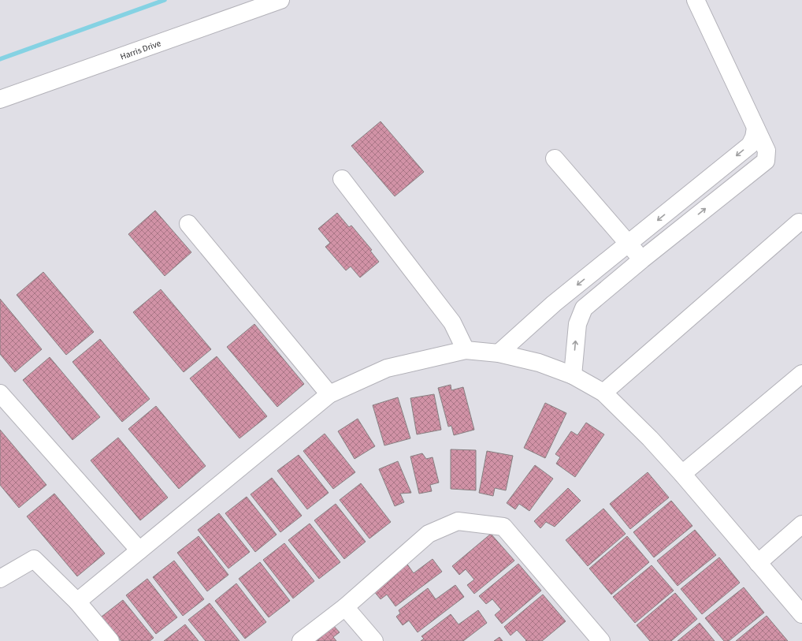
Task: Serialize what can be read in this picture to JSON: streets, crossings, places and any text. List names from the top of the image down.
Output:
{
  "streets": {
    "street": ["Harris Drive"]
  }
}
